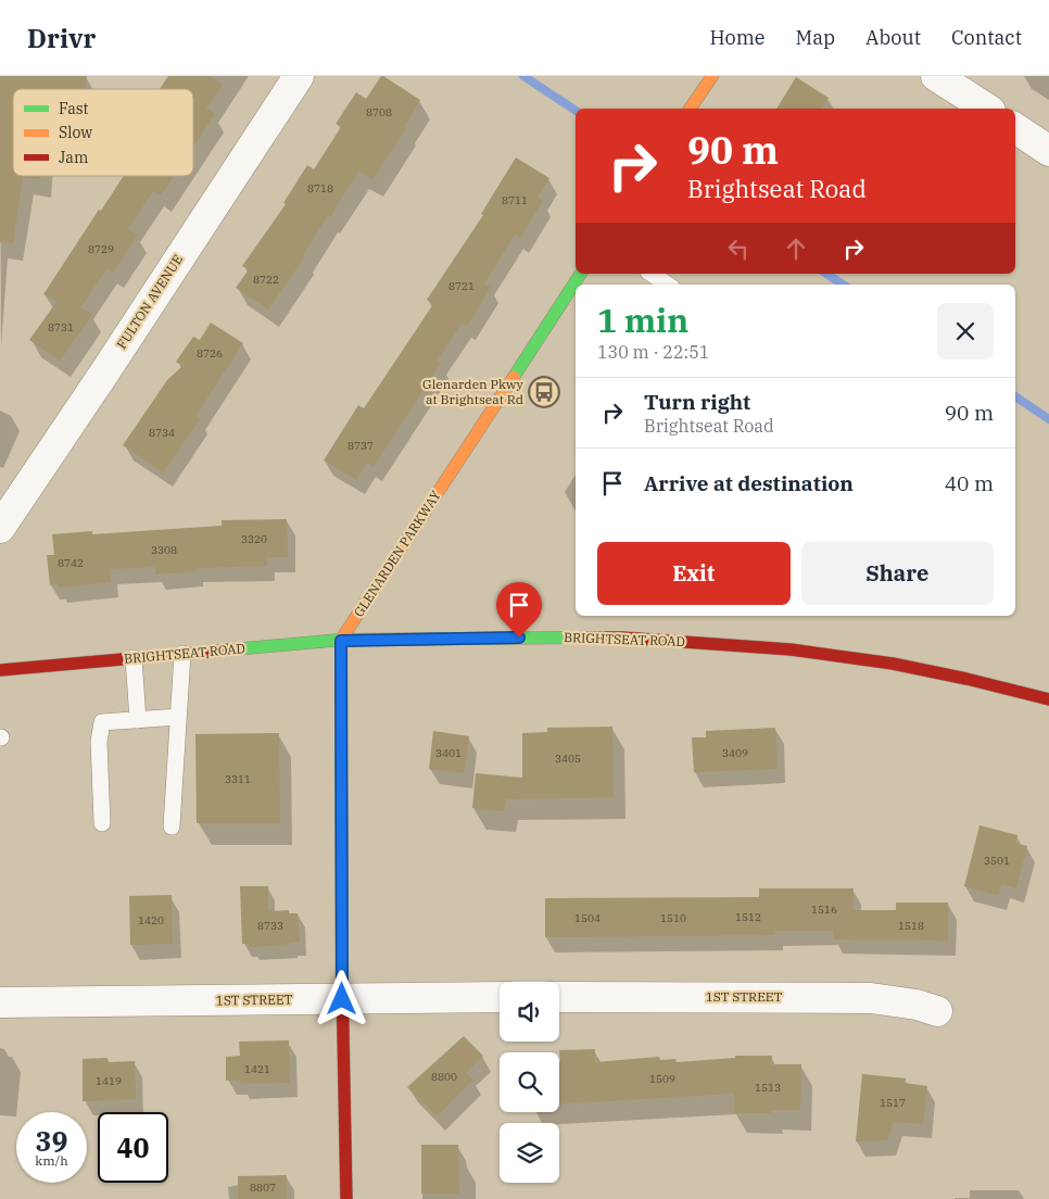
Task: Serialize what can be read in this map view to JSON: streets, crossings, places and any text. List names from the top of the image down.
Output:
{
  "streets": {
    "street": [
      "FULTON AVENUE",
      "GLENARDEN PARKWAY",
      "BRIGHTSEAT ROAD",
      "1ST STREET"
    ]
  },
  "crossings": [
    ["GLENARDEN PARKWAY", "BRIGHTSEAT ROAD"]
  ],
  "places": {
    "bus stop": ["Glenarden Pkwy at Brightseat Rd"]
  },
  "house_numbers": [
    "8708",
    "8718",
    "8711",
    "8729",
    "8722",
    "8721",
    "8731",
    "8726",
    "8734",
    "8737",
    "3320",
    "3308",
    "8742",
    "3401",
    "3409",
    "3405",
    "3311",
    "3501",
    "1516",
    "1512",
    "1504",
    "1510",
    "1420",
    "8733",
    "1518",
    "1421",
    "8800",
    "1509",
    "1419",
    "1513",
    "1517",
    "8807"
  ],
  "legend": ["Fast", "Slow", "Jam"],
  "page": {
    "header": "Drivr",
    "nav": [
      "Home",
      "Map",
      "About",
      "Contact"
    ],
    "turn": ["90 m", "Brightseat Road"],
    "heading": ["1 min", "130 m · 22:51"],
    "list": [
      {
        "name": "Turn right",
        "note": "Brightseat Road",
        "value": "90 m"
      },
      {
        "name": "Arrive at destination",
        "value": "40 m"
      }
    ],
    "buttons": ["Exit", "Share"],
    "speed": "39 km/h",
    "limit": "40"
  }
}
